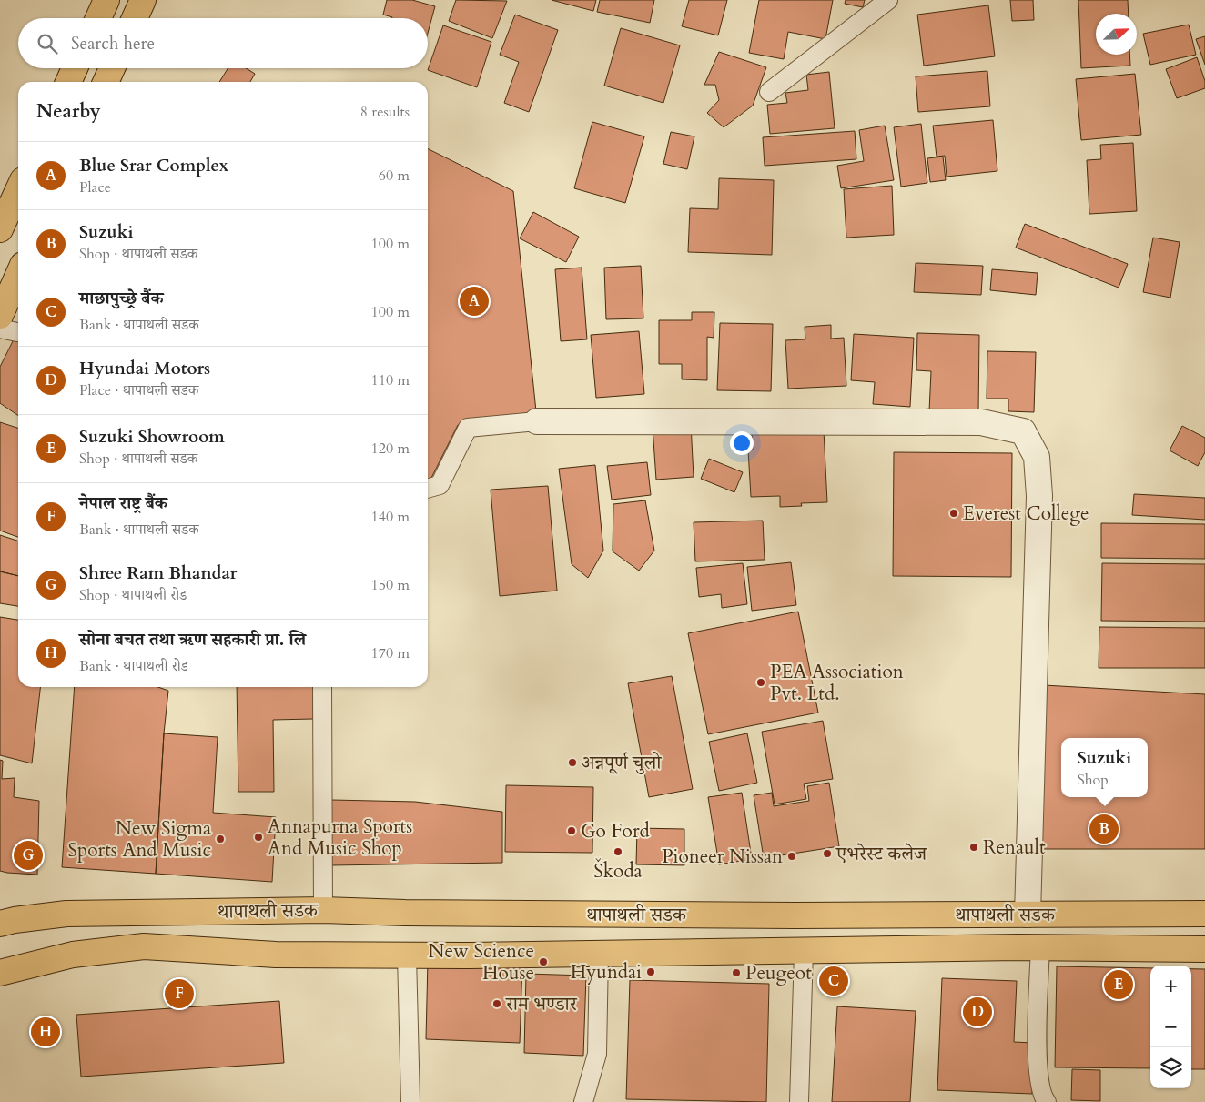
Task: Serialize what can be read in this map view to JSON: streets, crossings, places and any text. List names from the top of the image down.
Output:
{
  "streets": {
    "highway": ["थापाथली सडक"]
  },
  "places": [
    "Everest College",
    "PEA Association Pvt. Ltd.",
    "अन्नपूर्ण चुलो",
    "Go Ford",
    "Annapurna Sports And Music Shop",
    "New Sigma Sports And Music",
    "Renault",
    "Škoda",
    "एभरेस्ट कलेज",
    "Pioneer Nissan",
    "New Science House",
    "Hyundai",
    "Peugeot",
    "राम भण्डार"
  ],
  "north": "top right",
  "page": {
    "search": "Search here",
    "heading": ["Nearby", "8 results"],
    "list": [
      {
        "mark": "A",
        "name": "Blue Srar Complex",
        "note": "Place",
        "value": "60 m"
      },
      {
        "mark": "B",
        "name": "Suzuki",
        "note": "Shop · थापाथली सडक",
        "value": "100 m"
      },
      {
        "mark": "C",
        "name": "माछापुच्छ्रे बैंक",
        "note": "Bank · थापाथली सडक",
        "value": "100 m"
      },
      {
        "mark": "D",
        "name": "Hyundai Motors",
        "note": "Place · थापाथली सडक",
        "value": "110 m"
      },
      {
        "mark": "E",
        "name": "Suzuki Showroom",
        "note": "Shop · थापाथली सडक",
        "value": "120 m"
      },
      {
        "mark": "F",
        "name": "नेपाल राष्ट्र बैंक",
        "note": "Bank · थापाथली सडक",
        "value": "140 m"
      },
      {
        "mark": "G",
        "name": "Shree Ram Bhandar",
        "note": "Shop · थापाथली रोड",
        "value": "150 m"
      },
      {
        "mark": "H",
        "name": "सोना बचत तथा ऋण सहकारी प्रा. लि",
        "note": "Bank · थापाथली रोड",
        "value": "170 m"
      }
    ],
    "pins": [
      "A",
      "B",
      "G",
      "C",
      "E",
      "F",
      "D",
      "H"
    ],
    "popup": ["Suzuki", "Shop"],
    "map_buttons": ["+", "−"]
  }
}
